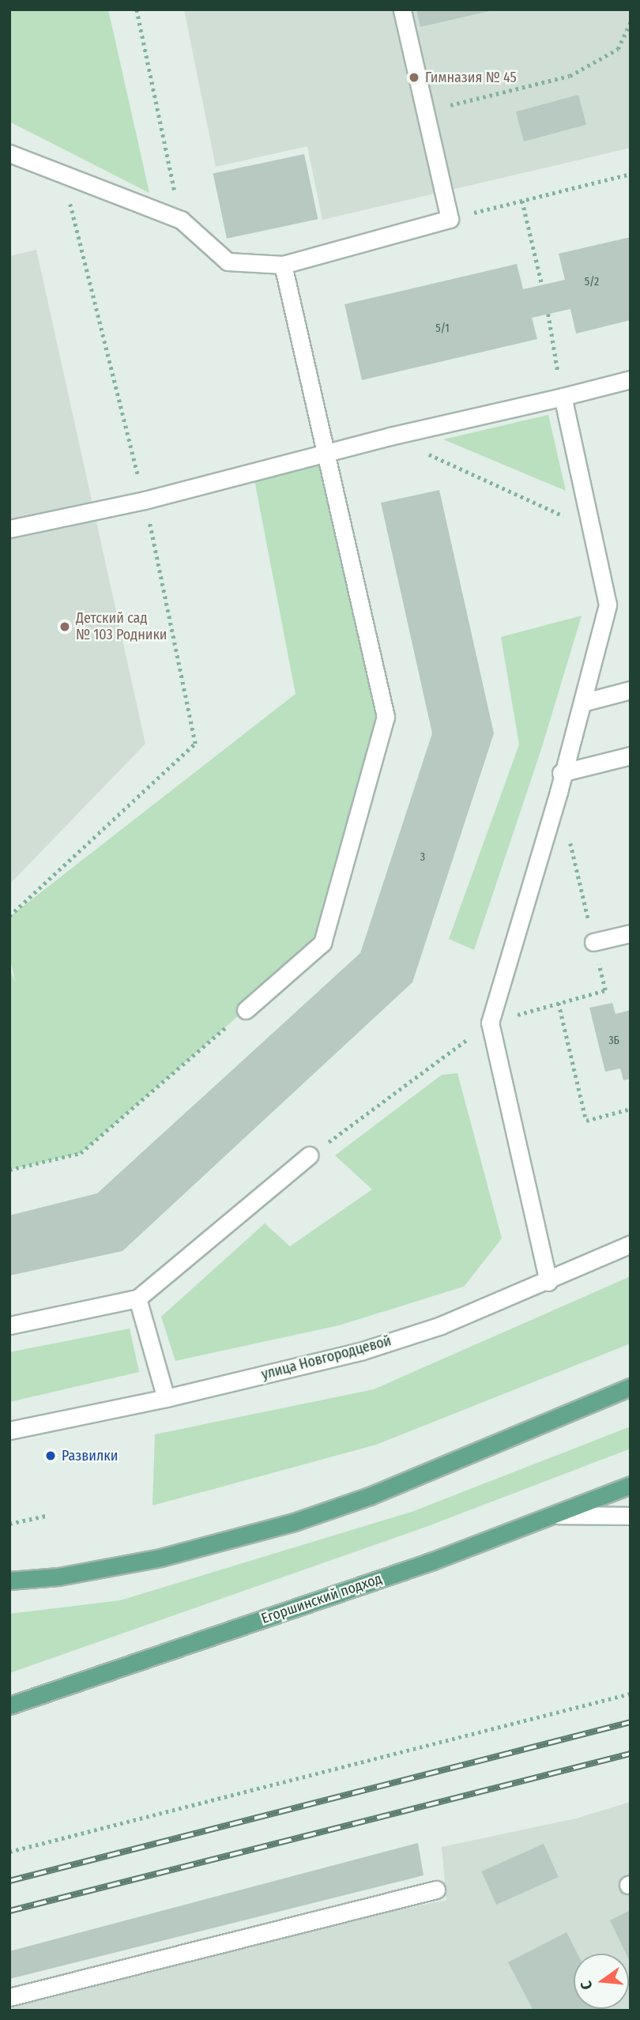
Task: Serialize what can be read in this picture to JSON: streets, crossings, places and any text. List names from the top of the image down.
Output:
{
  "streets": {
    "main road": ["Егоршинский подход"],
    "street": ["улица Новгородцевой"]
  },
  "places": ["Гимназия № 45", "Детский сад № 103 Родники", "Развилки"],
  "house_numbers": [
    "5/2",
    "5/1",
    "3",
    "3Б"
  ],
  "north": "left"
}
